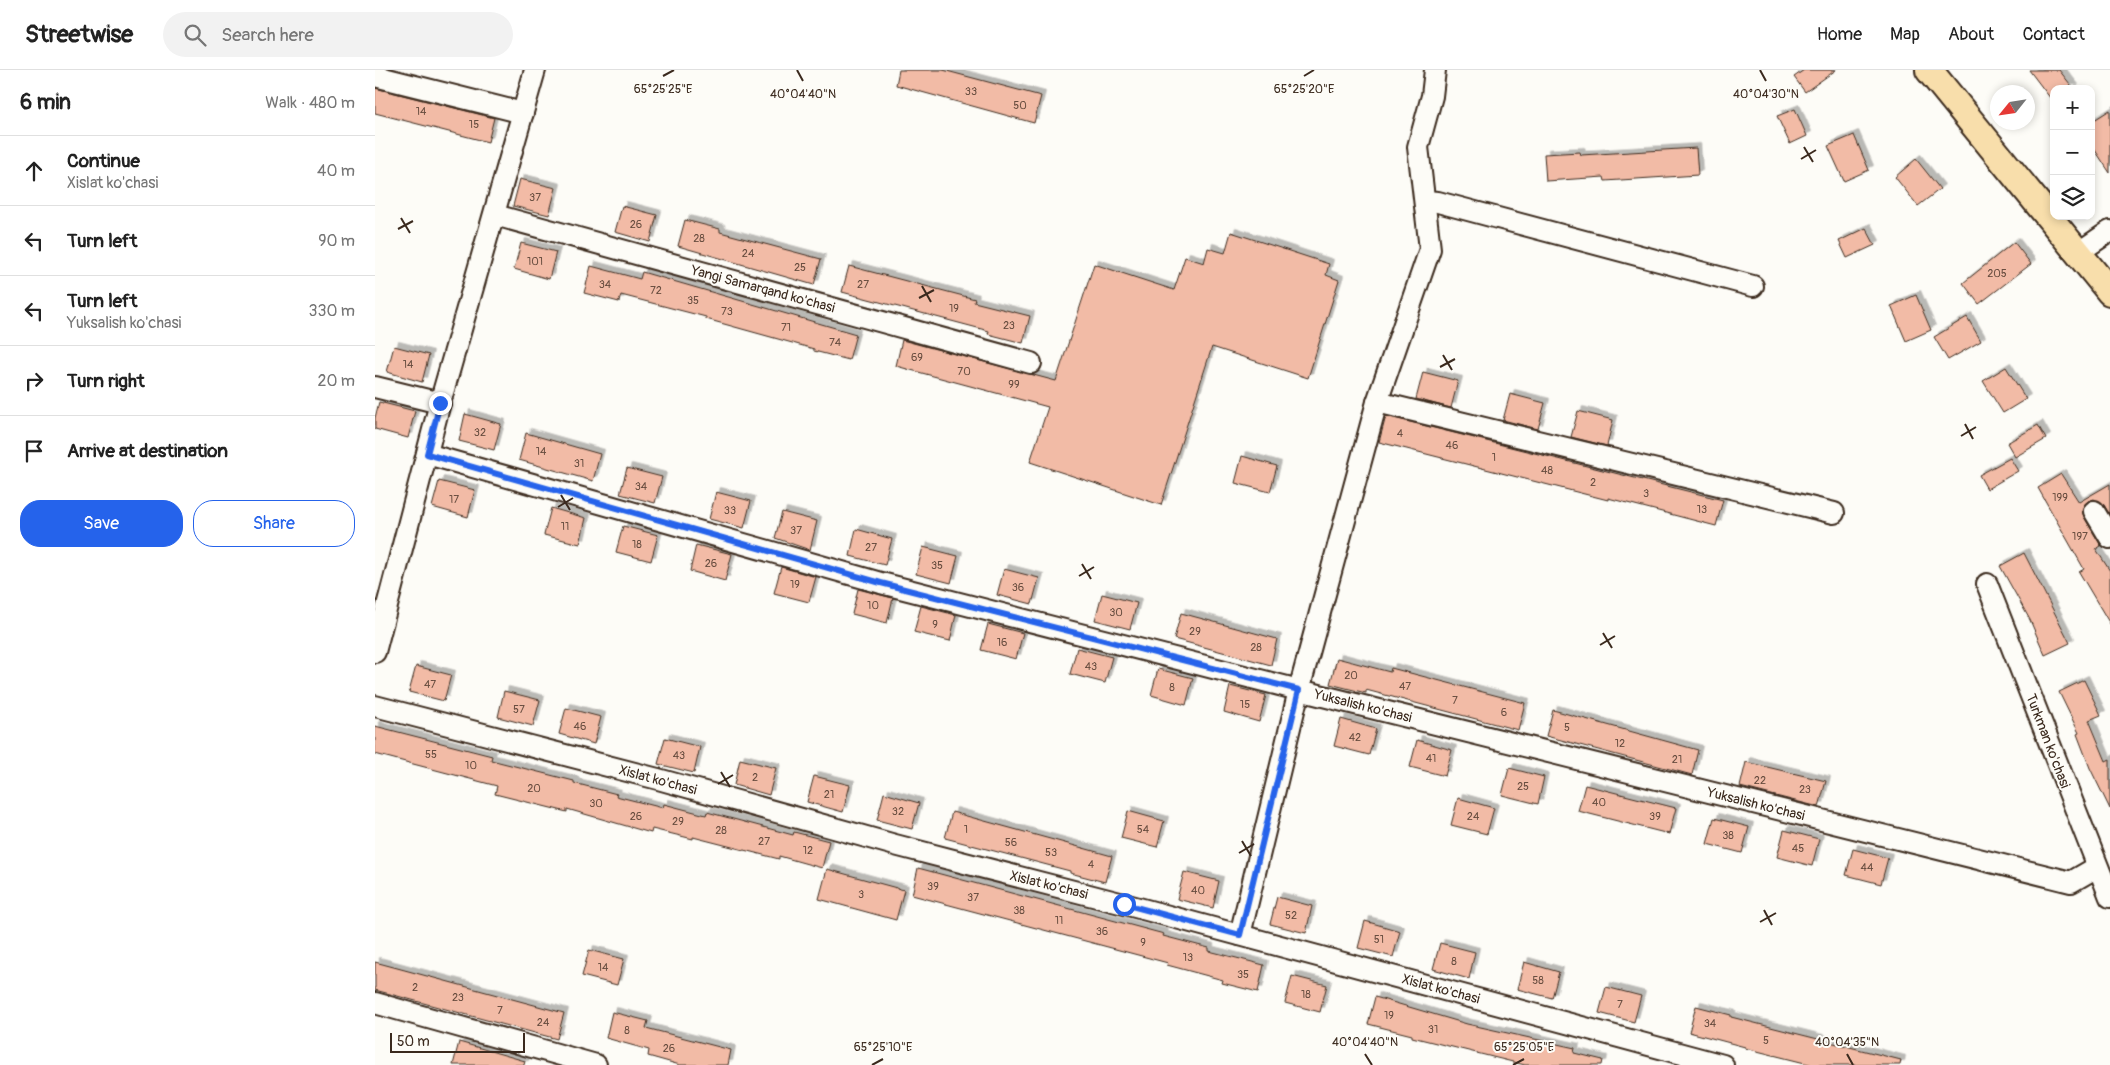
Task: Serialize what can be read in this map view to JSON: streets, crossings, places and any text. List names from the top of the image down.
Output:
{
  "streets": {
    "street": [
      "Yangi Samarqand ko'chasi",
      "Yuksalish ko'chasi",
      "Turkman ko'chasi",
      "Xislat ko'chasi"
    ]
  },
  "crossings": [
    ["Yuksalish ko'chasi", "Turkman ko'chasi"]
  ],
  "house_numbers": [
    "33",
    "50",
    "14",
    "15",
    "37",
    "26",
    "28",
    "24",
    "101",
    "25",
    "205",
    "34",
    "27",
    "72",
    "35",
    "19",
    "73",
    "23",
    "71",
    "74",
    "69",
    "14",
    "70",
    "99",
    "32",
    "4",
    "46",
    "14",
    "1",
    "31",
    "48",
    "2",
    "34",
    "3",
    "199",
    "17",
    "13",
    "33",
    "11",
    "37",
    "197",
    "18",
    "27",
    "26",
    "35",
    "19",
    "36",
    "10",
    "30",
    "9",
    "29",
    "16",
    "28",
    "43",
    "20",
    "47",
    "47",
    "8",
    "7",
    "15",
    "57",
    "6",
    "46",
    "5",
    "42",
    "12",
    "55",
    "43",
    "41",
    "21",
    "10",
    "2",
    "22",
    "25",
    "20",
    "23",
    "21",
    "40",
    "30",
    "32",
    "26",
    "24",
    "39",
    "29",
    "1",
    "54",
    "28",
    "38",
    "27",
    "56",
    "45",
    "12",
    "53",
    "4",
    "44",
    "39",
    "40",
    "3",
    "37",
    "38",
    "52",
    "11",
    "36",
    "51",
    "9",
    "13",
    "8",
    "14",
    "35",
    "58",
    "2",
    "18",
    "23",
    "7",
    "7",
    "19",
    "24",
    "34",
    "31",
    "8",
    "5",
    "26"
  ],
  "scale_bar": "50 m",
  "north": "bottom left",
  "page": {
    "header": "Streetwise",
    "search": "Search here",
    "nav": [
      "Home",
      "Map",
      "About",
      "Contact"
    ],
    "heading": ["6 min", "Walk · 480 m"],
    "map_buttons": ["+", "−"],
    "list": [
      ["Continue", "Xislat ko'chasi", "40 m"],
      ["Turn left", "90 m"],
      ["Turn left", "Yuksalish ko'chasi", "330 m"],
      ["Turn right", "20 m"],
      "Arrive at destination"
    ],
    "buttons": ["Save", "Share"],
    "scale": "50 m"
  },
  "coordinates": [
    "65°25'25\"E",
    "65°25'20\"E",
    "40°04'40\"N",
    "40°04'30\"N",
    "40°04'35\"N",
    "65°25'10\"E",
    "65°25'05\"E"
  ]
}
